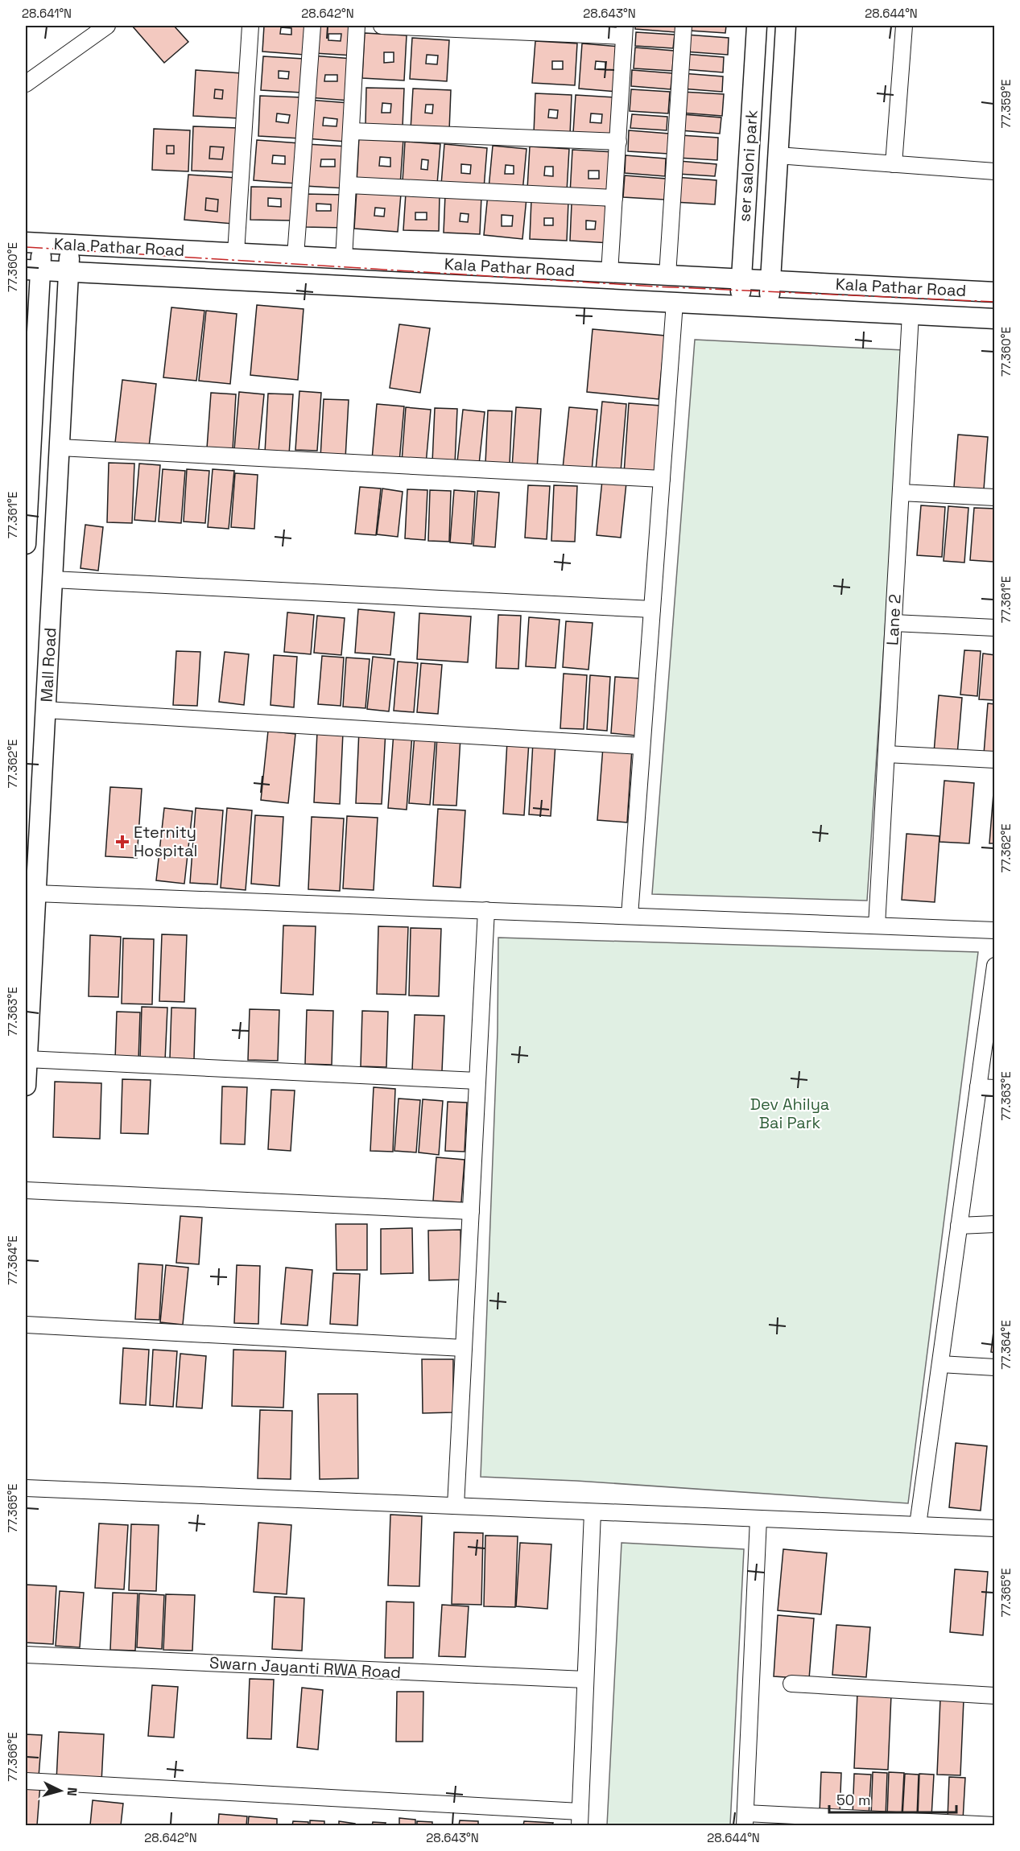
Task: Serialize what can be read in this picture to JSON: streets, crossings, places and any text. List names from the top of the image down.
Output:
{
  "streets": {
    "street": [
      "ser saloni park",
      "Kala Pathar Road",
      "Lane 2",
      "Mall Road",
      "Swarn Jayanti RWA Road"
    ]
  },
  "crossings": [
    ["ser saloni park", "Kala Pathar Road"],
    ["Kala Pathar Road", "Lane 2"],
    ["Kala Pathar Road", "Mall Road"]
  ],
  "parks": ["Dev Ahilya Bai Park"],
  "places": {
    "health": ["Eternity Hospital"]
  },
  "scale_bar": "50 m",
  "north": "right",
  "coordinates": [
    "28.641°N",
    "28.642°N",
    "28.643°N",
    "28.644°N",
    "77.359°E",
    "77.360°E",
    "77.361°E",
    "77.362°E",
    "77.363°E",
    "77.364°E",
    "77.365°E",
    "77.366°E"
  ]
}
